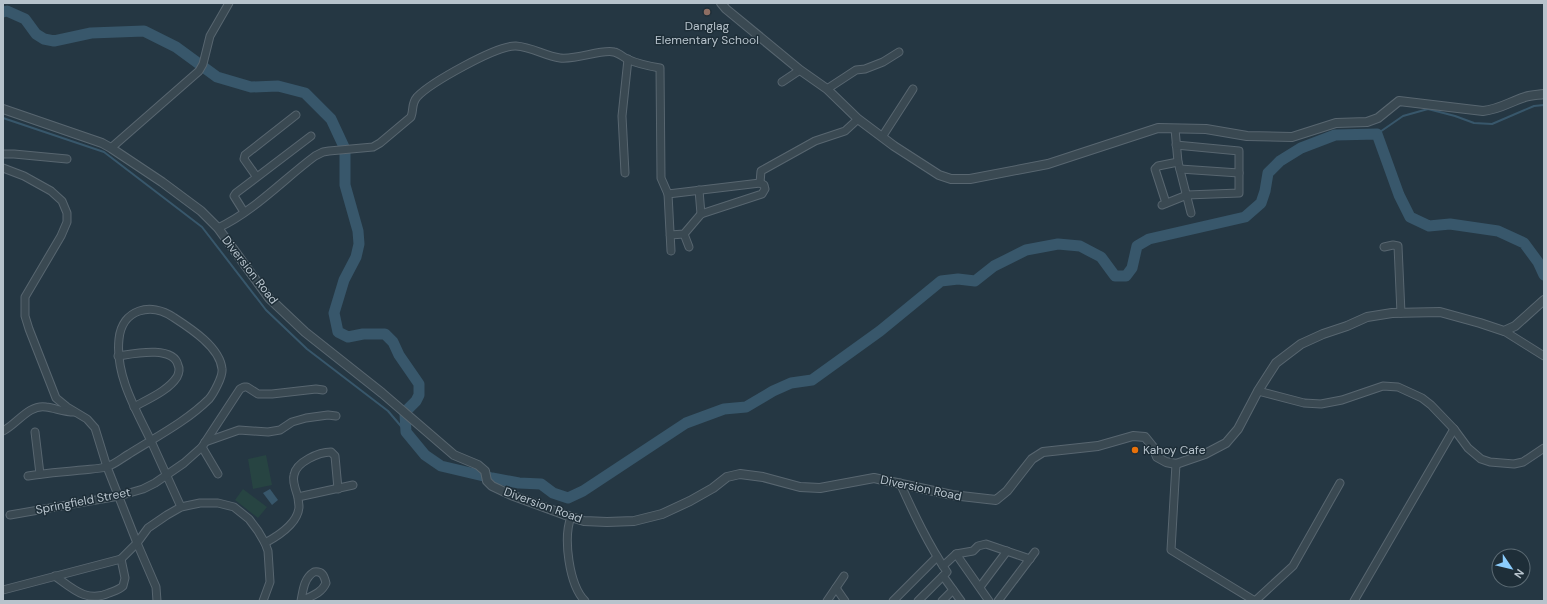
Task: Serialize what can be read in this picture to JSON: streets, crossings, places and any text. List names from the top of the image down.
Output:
{
  "streets": {
    "street": ["Diversion Road", "Springfield Street"]
  },
  "places": ["Danglag Elementary School", "Kahoy Cafe"],
  "north": "bottom right"
}
